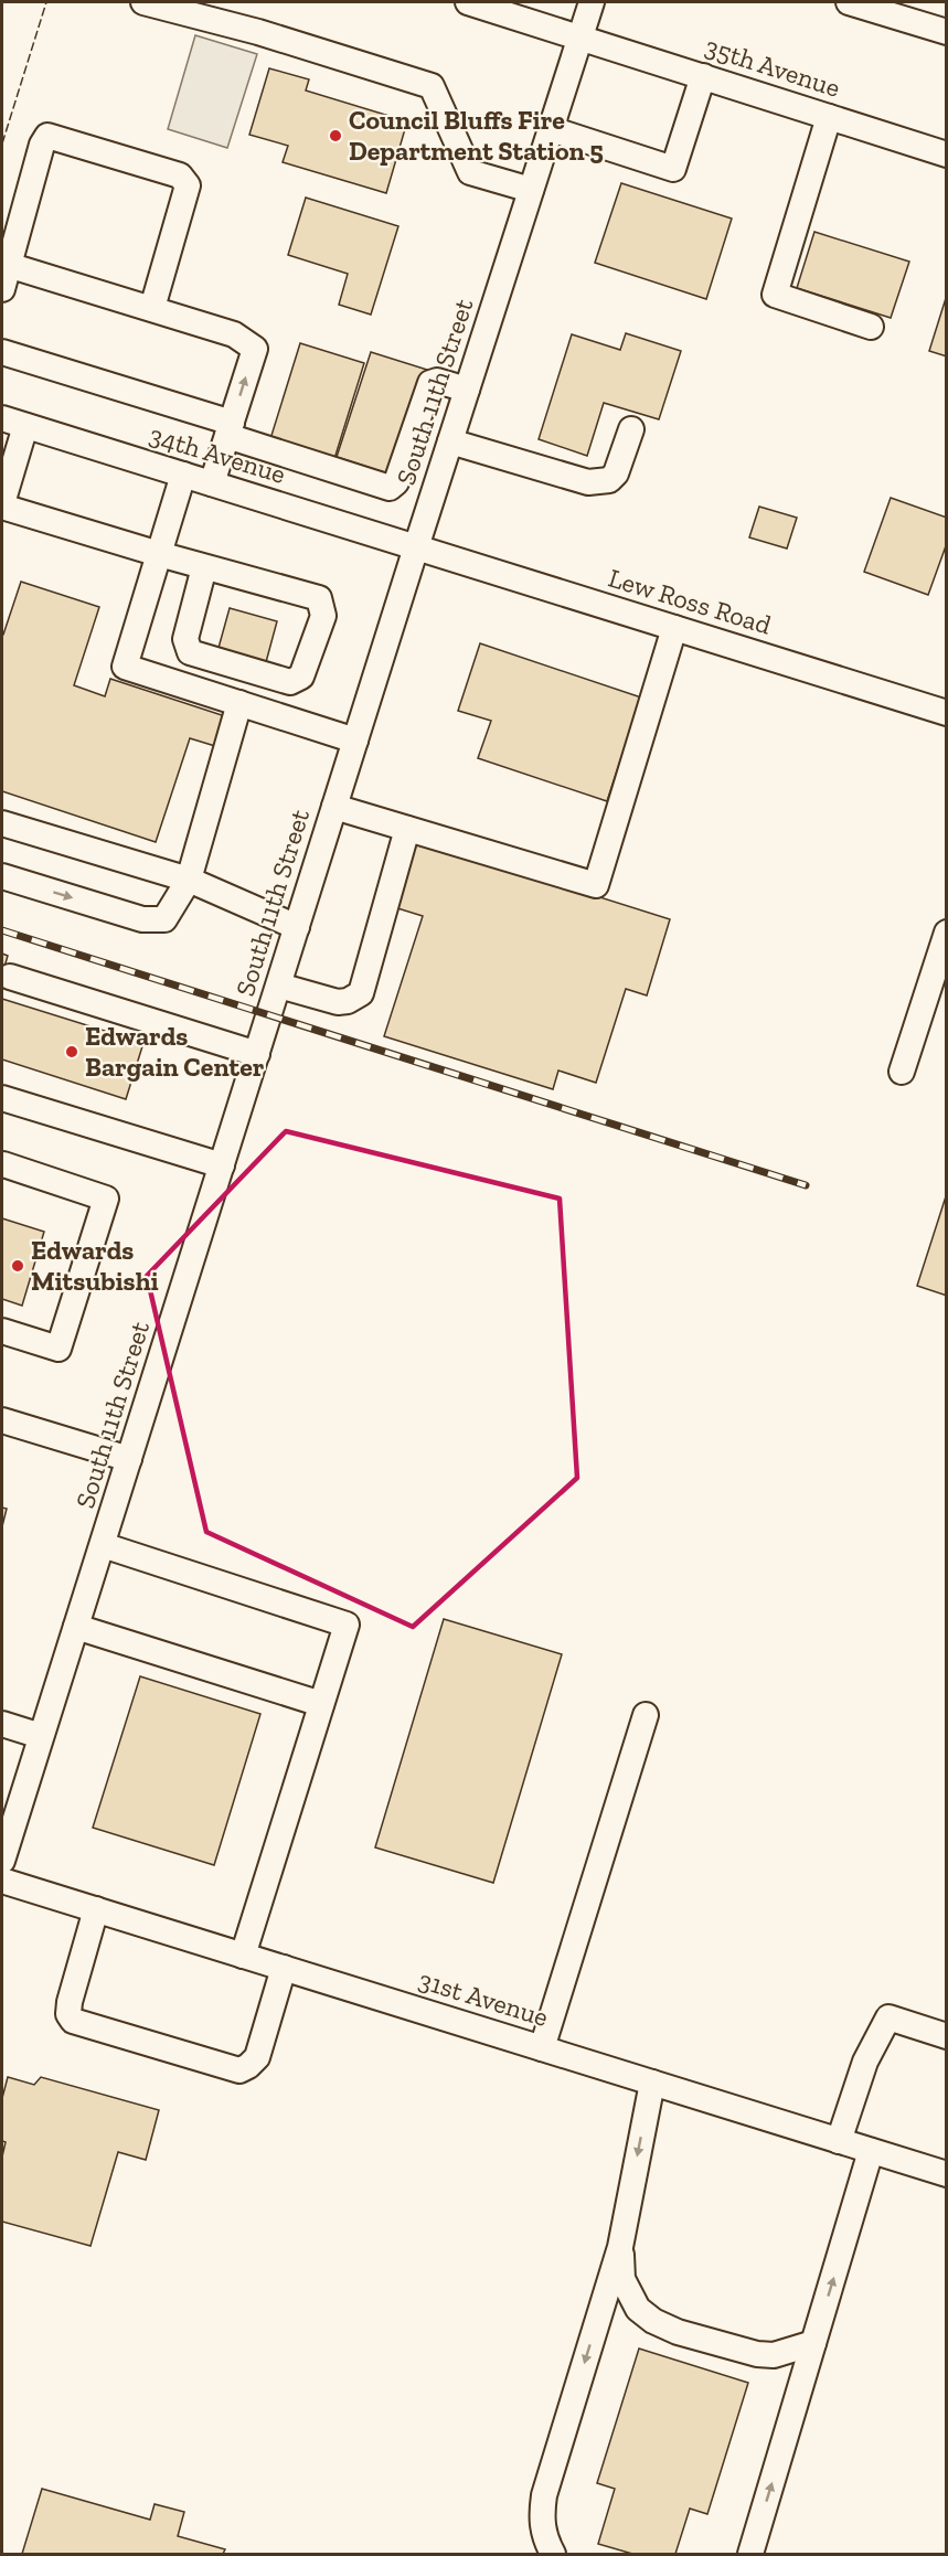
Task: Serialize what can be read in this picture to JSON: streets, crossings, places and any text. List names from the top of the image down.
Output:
{
  "streets": {
    "street": [
      "35th Avenue",
      "South 11th Street",
      "34th Avenue",
      "Lew Ross Road",
      "31st Avenue"
    ]
  },
  "crossings": [
    ["35th Avenue", "South 11th Street"],
    ["South 11th Street", "34th Avenue"],
    ["South 11th Street", "Lew Ross Road"],
    ["34th Avenue", "Lew Ross Road"]
  ],
  "places": ["Council Bluffs Fire Department Station 5", "Edwards Bargain Center", "Edwards Mitsubishi"]
}
